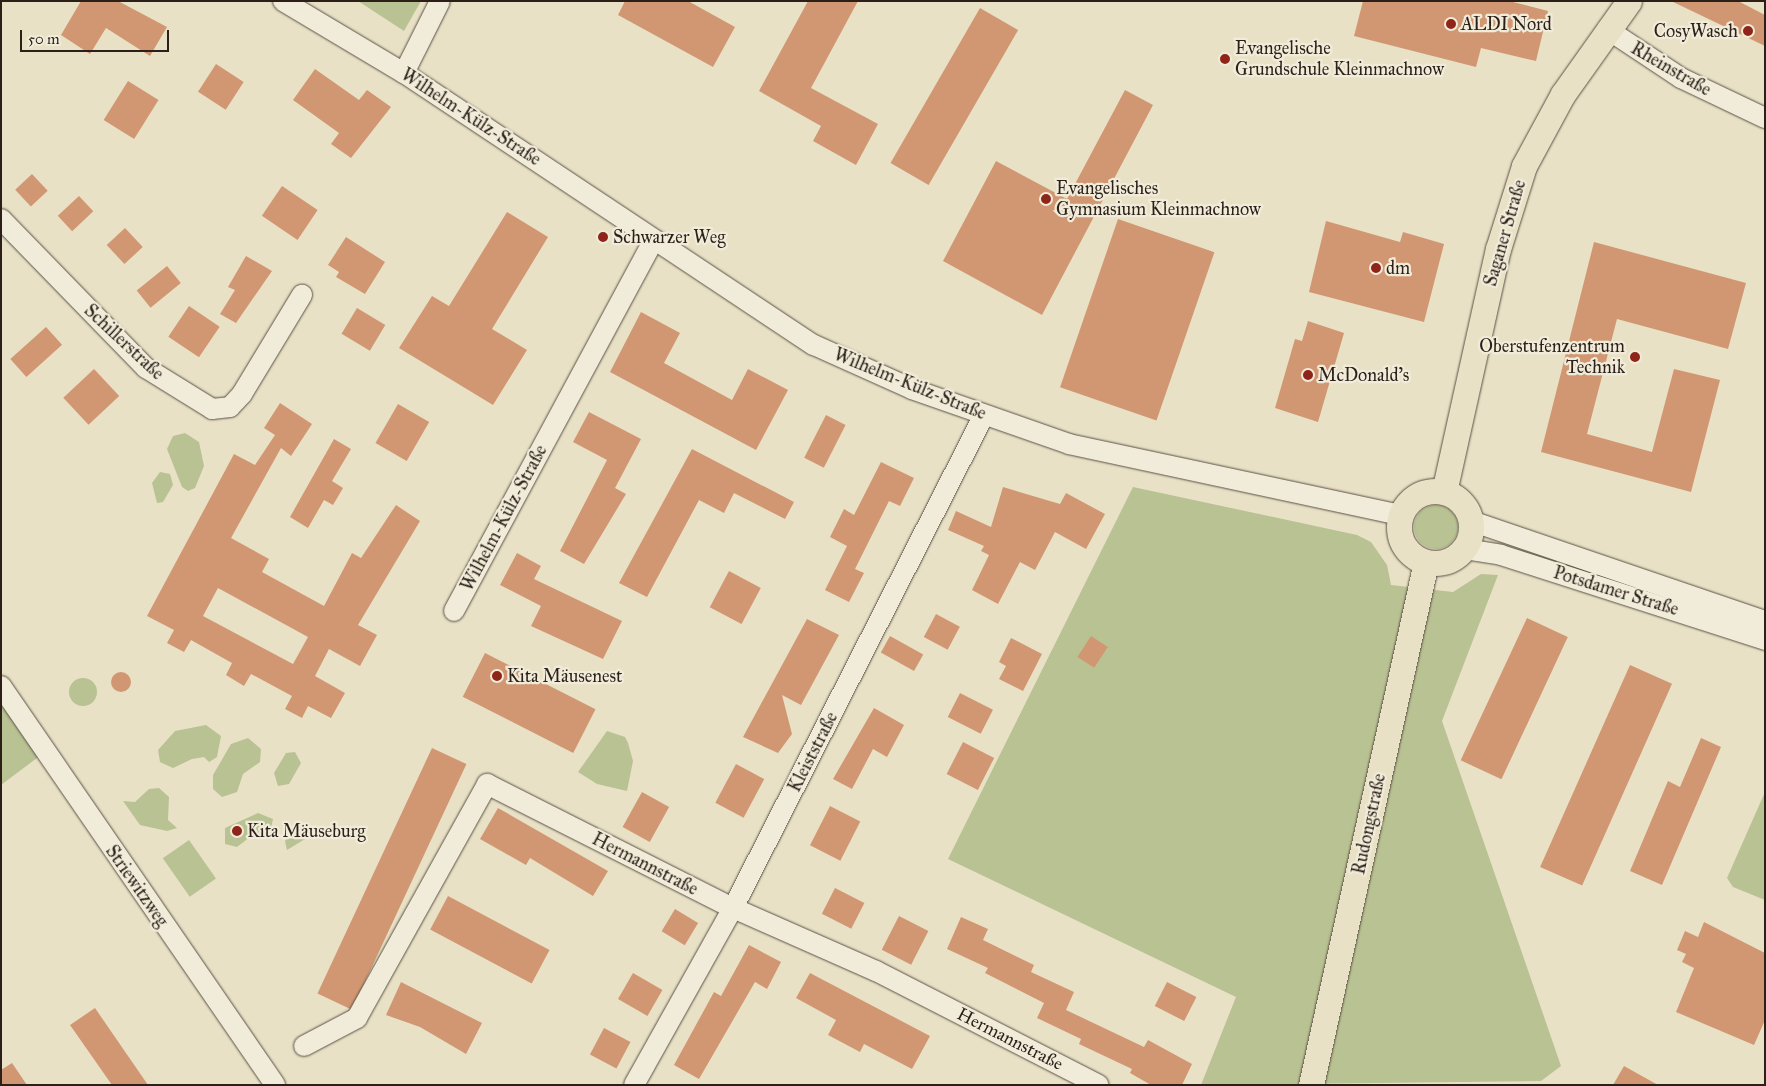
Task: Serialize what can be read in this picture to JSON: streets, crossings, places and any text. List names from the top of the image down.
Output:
{
  "streets": {
    "main road": ["Saganer Straße", "Rudongstraße"],
    "street": [
      "Rheinstraße",
      "Wilhelm-Külz-Straße",
      "Schillerstraße",
      "Potsdamer Straße",
      "Kleiststraße",
      "Hermannstraße",
      "Striewitzweg"
    ]
  },
  "crossings": [
    ["Rheinstraße", "Saganer Straße"],
    ["Wilhelm-Külz-Straße", "Saganer Straße"],
    ["Wilhelm-Külz-Straße", "Potsdamer Straße"],
    ["Wilhelm-Külz-Straße", "Kleiststraße"],
    ["Wilhelm-Külz-Straße", "Rudongstraße"],
    ["Saganer Straße", "Potsdamer Straße"],
    ["Saganer Straße", "Rudongstraße"],
    ["Potsdamer Straße", "Rudongstraße"],
    ["Kleiststraße", "Hermannstraße"]
  ],
  "places": [
    "ALDI Nord",
    "CosyWasch",
    "Evangelische Grundschule Kleinmachnow",
    "Evangelisches Gymnasium Kleinmachnow",
    "Schwarzer Weg",
    "dm",
    "Oberstufenzentrum Technik",
    "McDonald's",
    "Kita Mäusenest",
    "Kita Mäuseburg"
  ],
  "scale_bar": "50 m"
}
